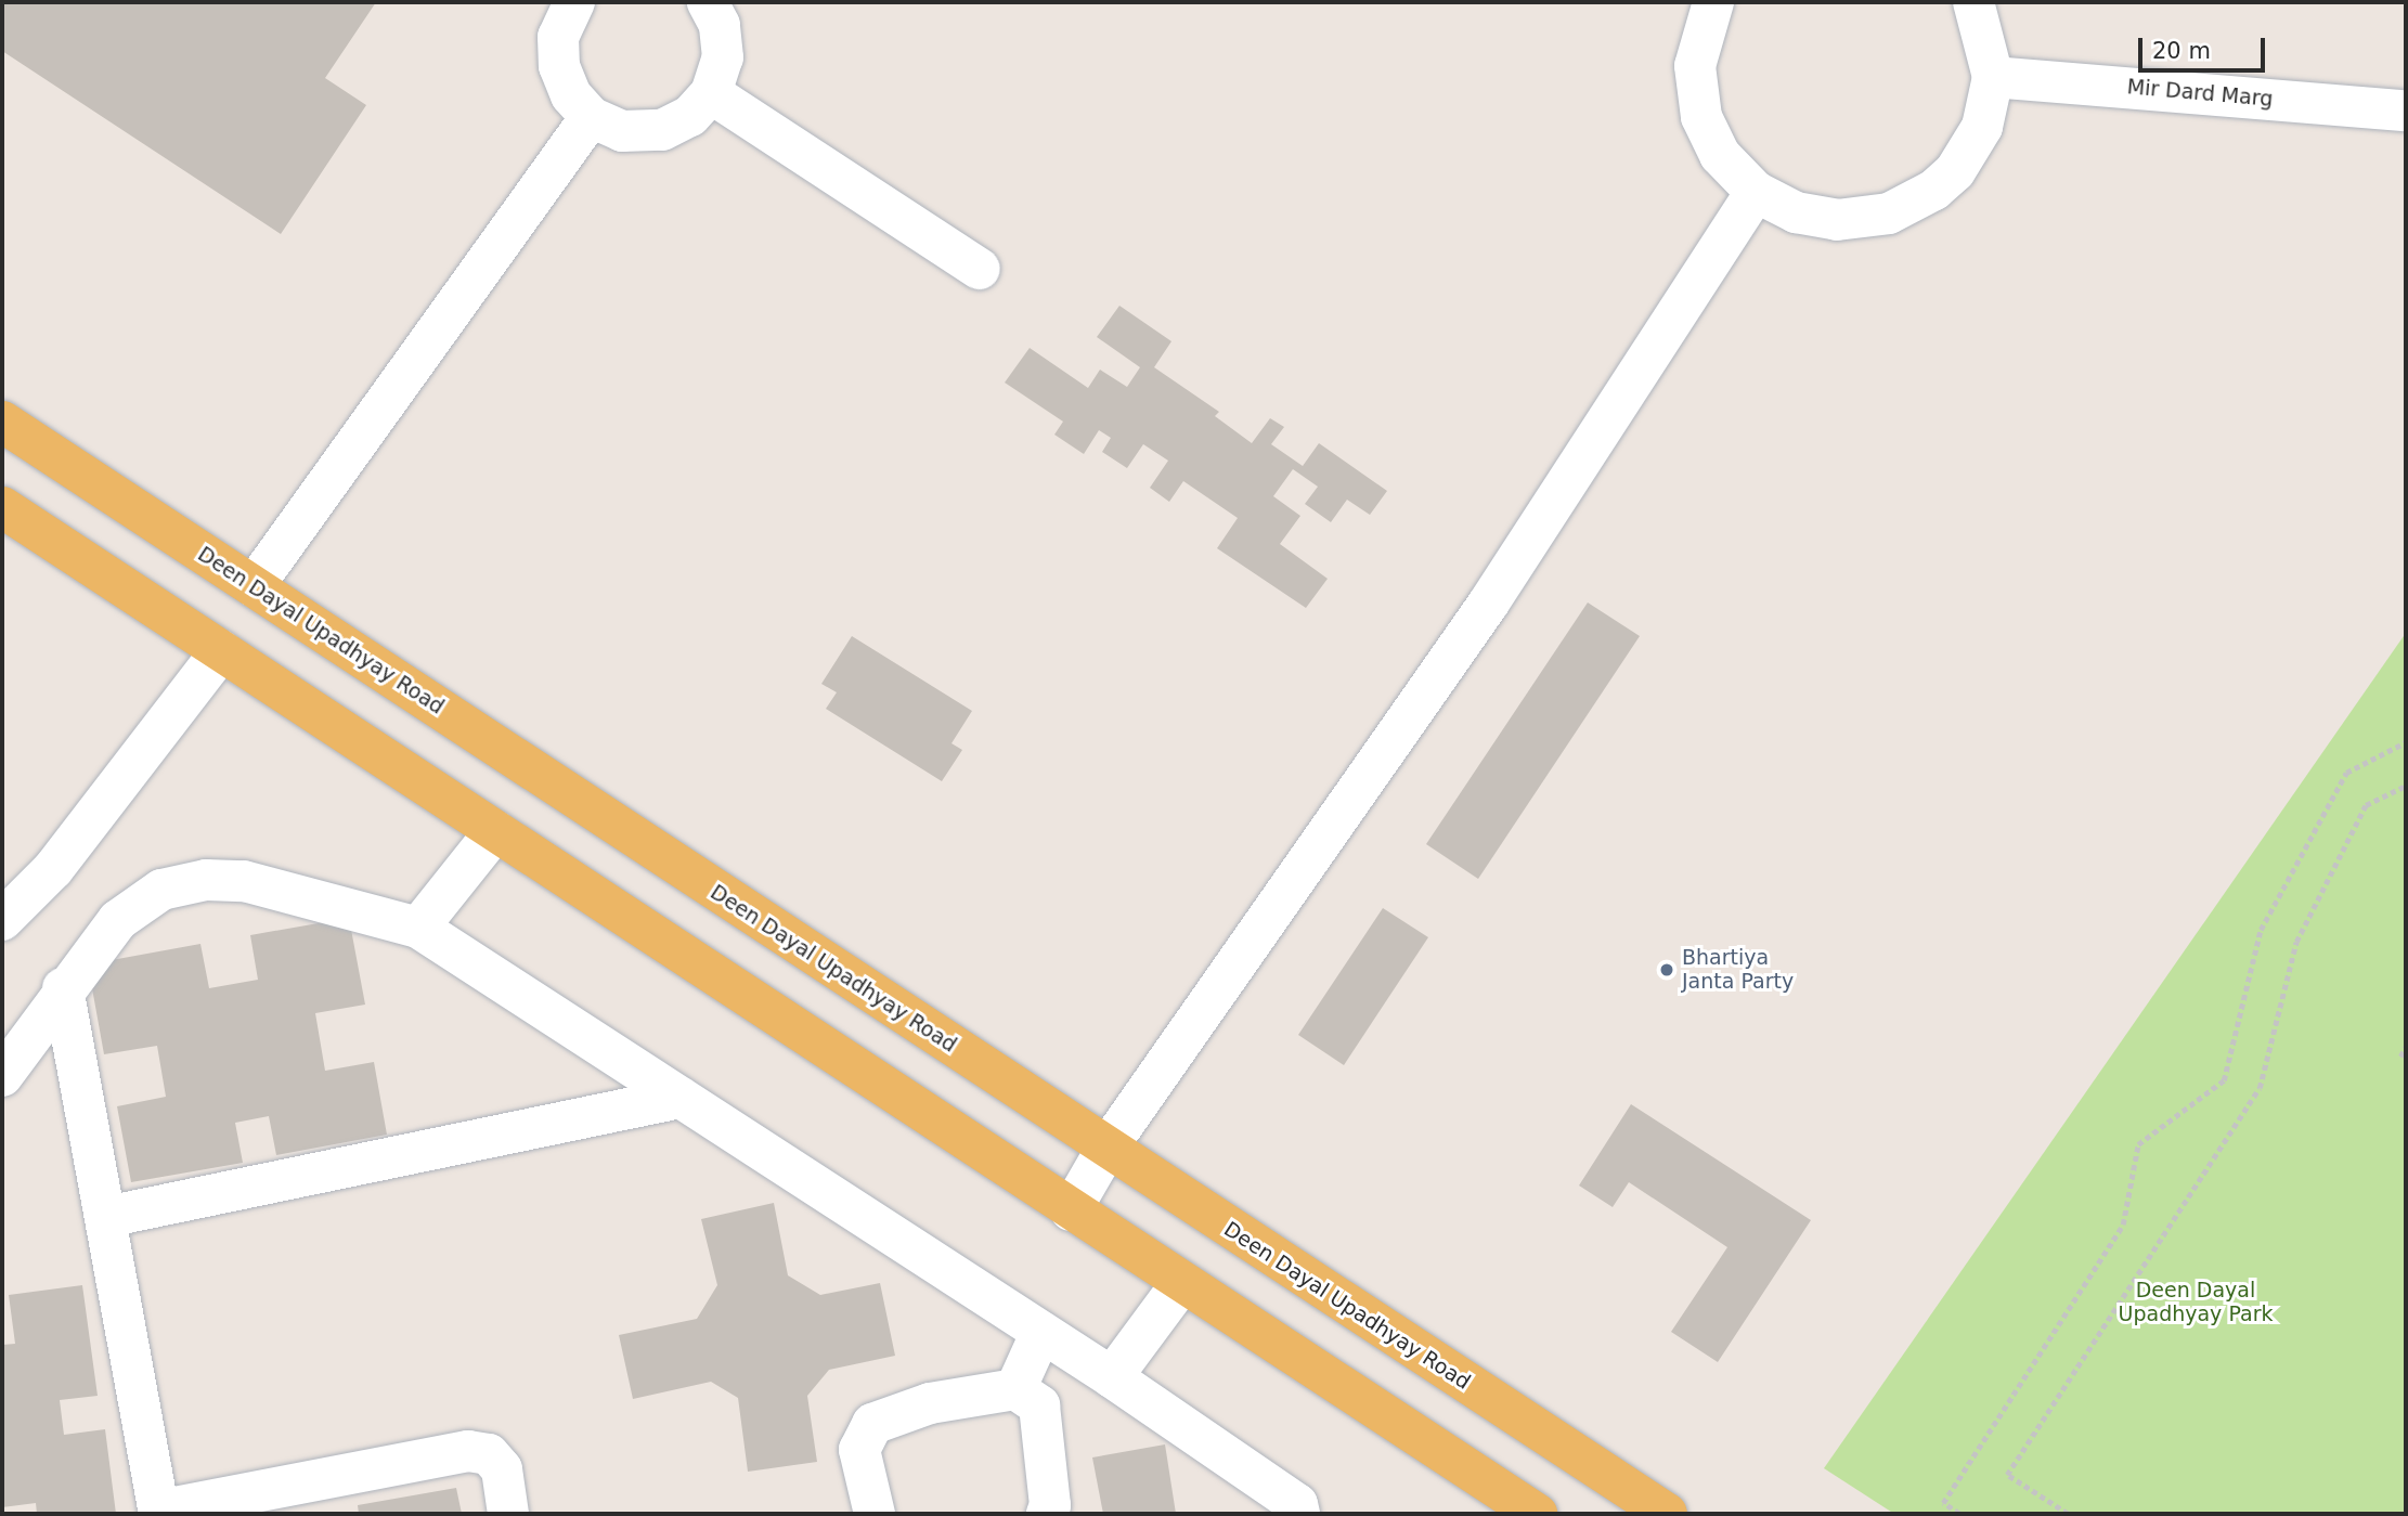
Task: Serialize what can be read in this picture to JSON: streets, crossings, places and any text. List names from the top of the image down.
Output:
{
  "streets": {
    "main road": ["Deen Dayal Upadhyay Road"],
    "street": ["Mir Dard Marg"]
  },
  "parks": ["Deen Dayal Upadhyay Park"],
  "places": ["Bhartiya Janta Party"],
  "scale_bar": "20 m"
}
